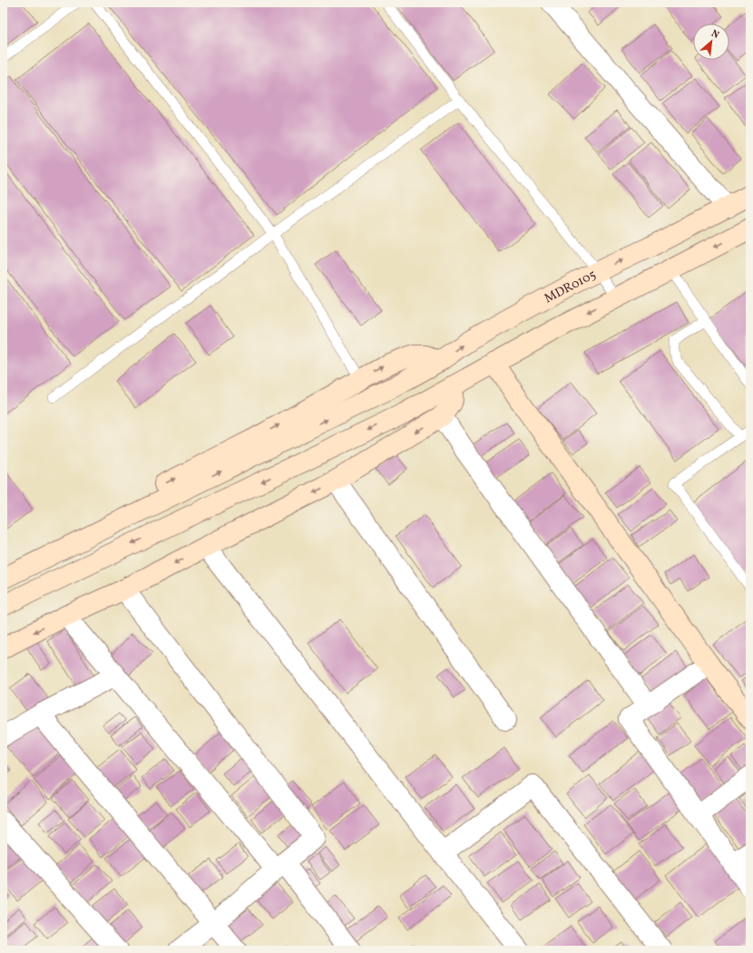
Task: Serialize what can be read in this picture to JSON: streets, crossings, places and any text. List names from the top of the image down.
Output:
{
  "streets": {
    "main road": ["MDR0105"]
  },
  "north": "top right"
}
